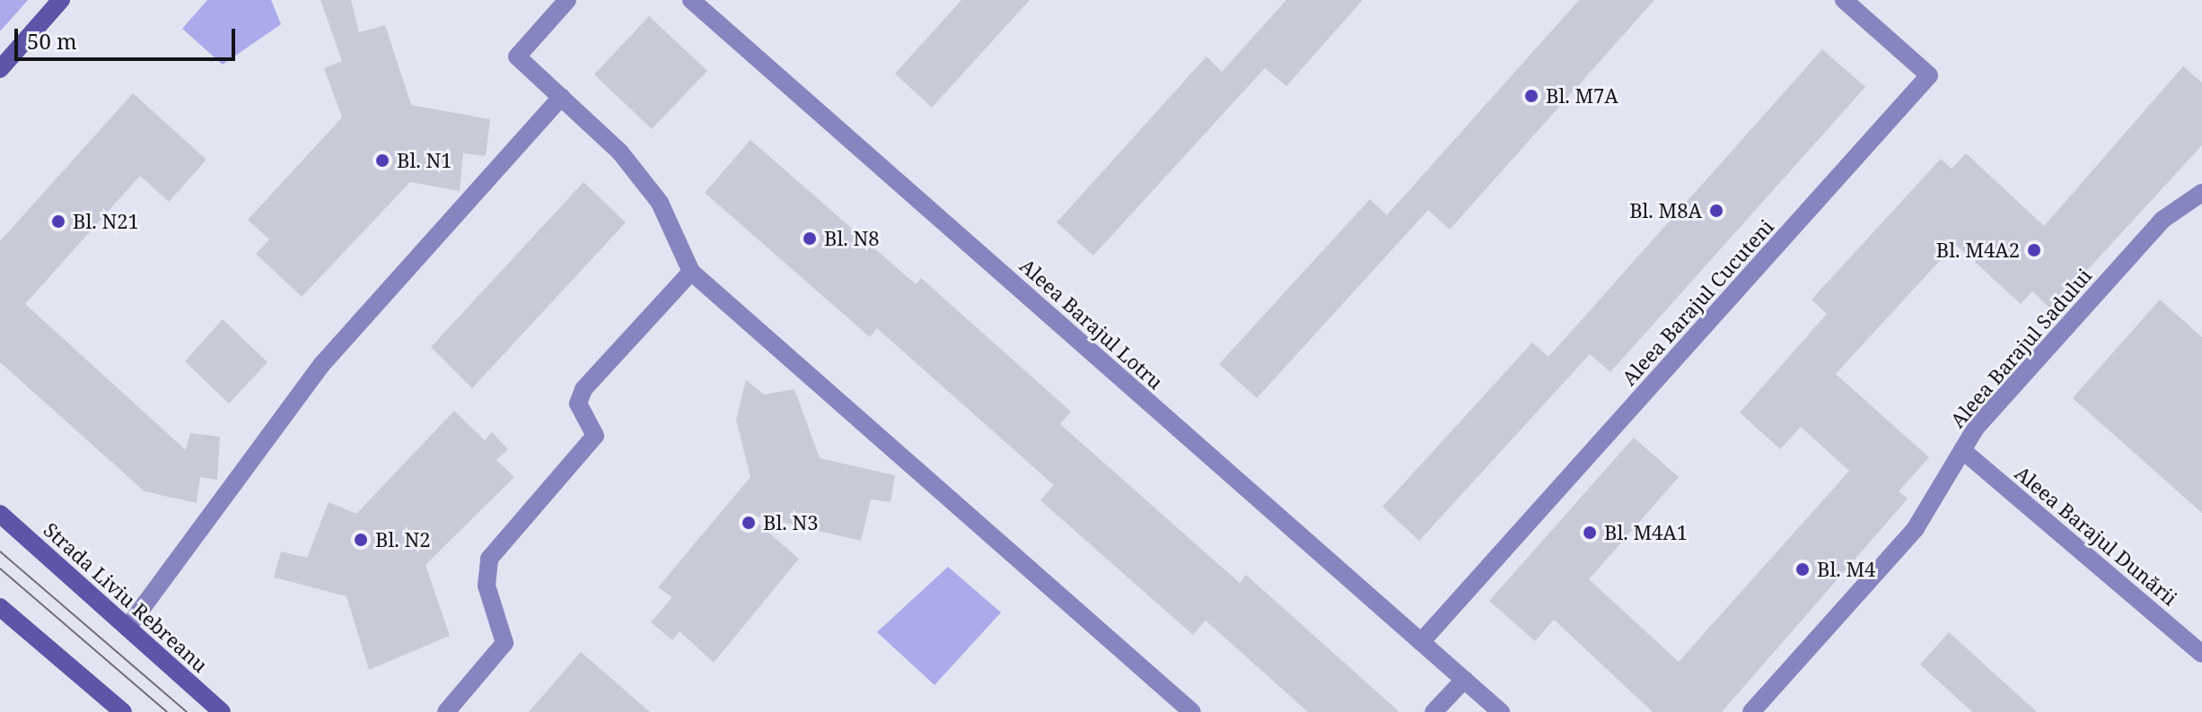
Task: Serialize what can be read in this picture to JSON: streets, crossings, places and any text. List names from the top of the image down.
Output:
{
  "streets": {
    "street": [
      "Aleea Barajul Cucuteni",
      "Aleea Barajul Lotru",
      "Aleea Barajul Sadului",
      "Aleea Barajul Dunării",
      "Strada Liviu Rebreanu"
    ]
  },
  "crossings": [
    ["Aleea Barajul Cucuteni", "Aleea Barajul Lotru"],
    ["Aleea Barajul Sadului", "Aleea Barajul Dunării"]
  ],
  "places": [
    "Bl. M7A",
    "Bl. N1",
    "Bl. M8A",
    "Bl. N21",
    "Bl. N8",
    "Bl. M4A2",
    "Bl. N3",
    "Bl. M4A1",
    "Bl. N2",
    "Bl. M4"
  ],
  "scale_bar": "50 m"
}
